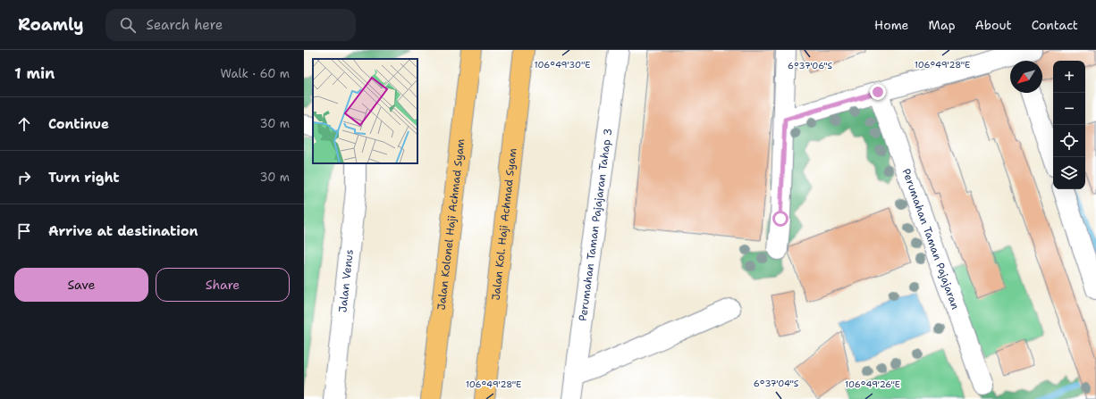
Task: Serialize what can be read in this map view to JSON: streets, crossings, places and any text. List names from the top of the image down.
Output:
{
  "streets": {
    "main road": ["Jalan Kolonel Haji Achmad Syam", "Jalan Kol. Haji Achmad Syam"],
    "street": ["Perumahan Taman Pajajaran Tahap 3", "Perumahan Taman Pajajaran", "Jalan Venus"]
  },
  "north": "bottom left",
  "page": {
    "header": "Roamly",
    "search": "Search here",
    "nav": [
      "Home",
      "Map",
      "About",
      "Contact"
    ],
    "heading": ["1 min", "Walk · 60 m"],
    "map_buttons": ["+", "−"],
    "list": [
      ["Continue", "30 m"],
      ["Turn right", "30 m"],
      "Arrive at destination"
    ],
    "buttons": ["Save", "Share"]
  },
  "coordinates": [
    "106°49'30\"E",
    "106°49'28\"E",
    "6°37'06\"S",
    "6°37'04\"S",
    "106°49'26\"E"
  ]
}
